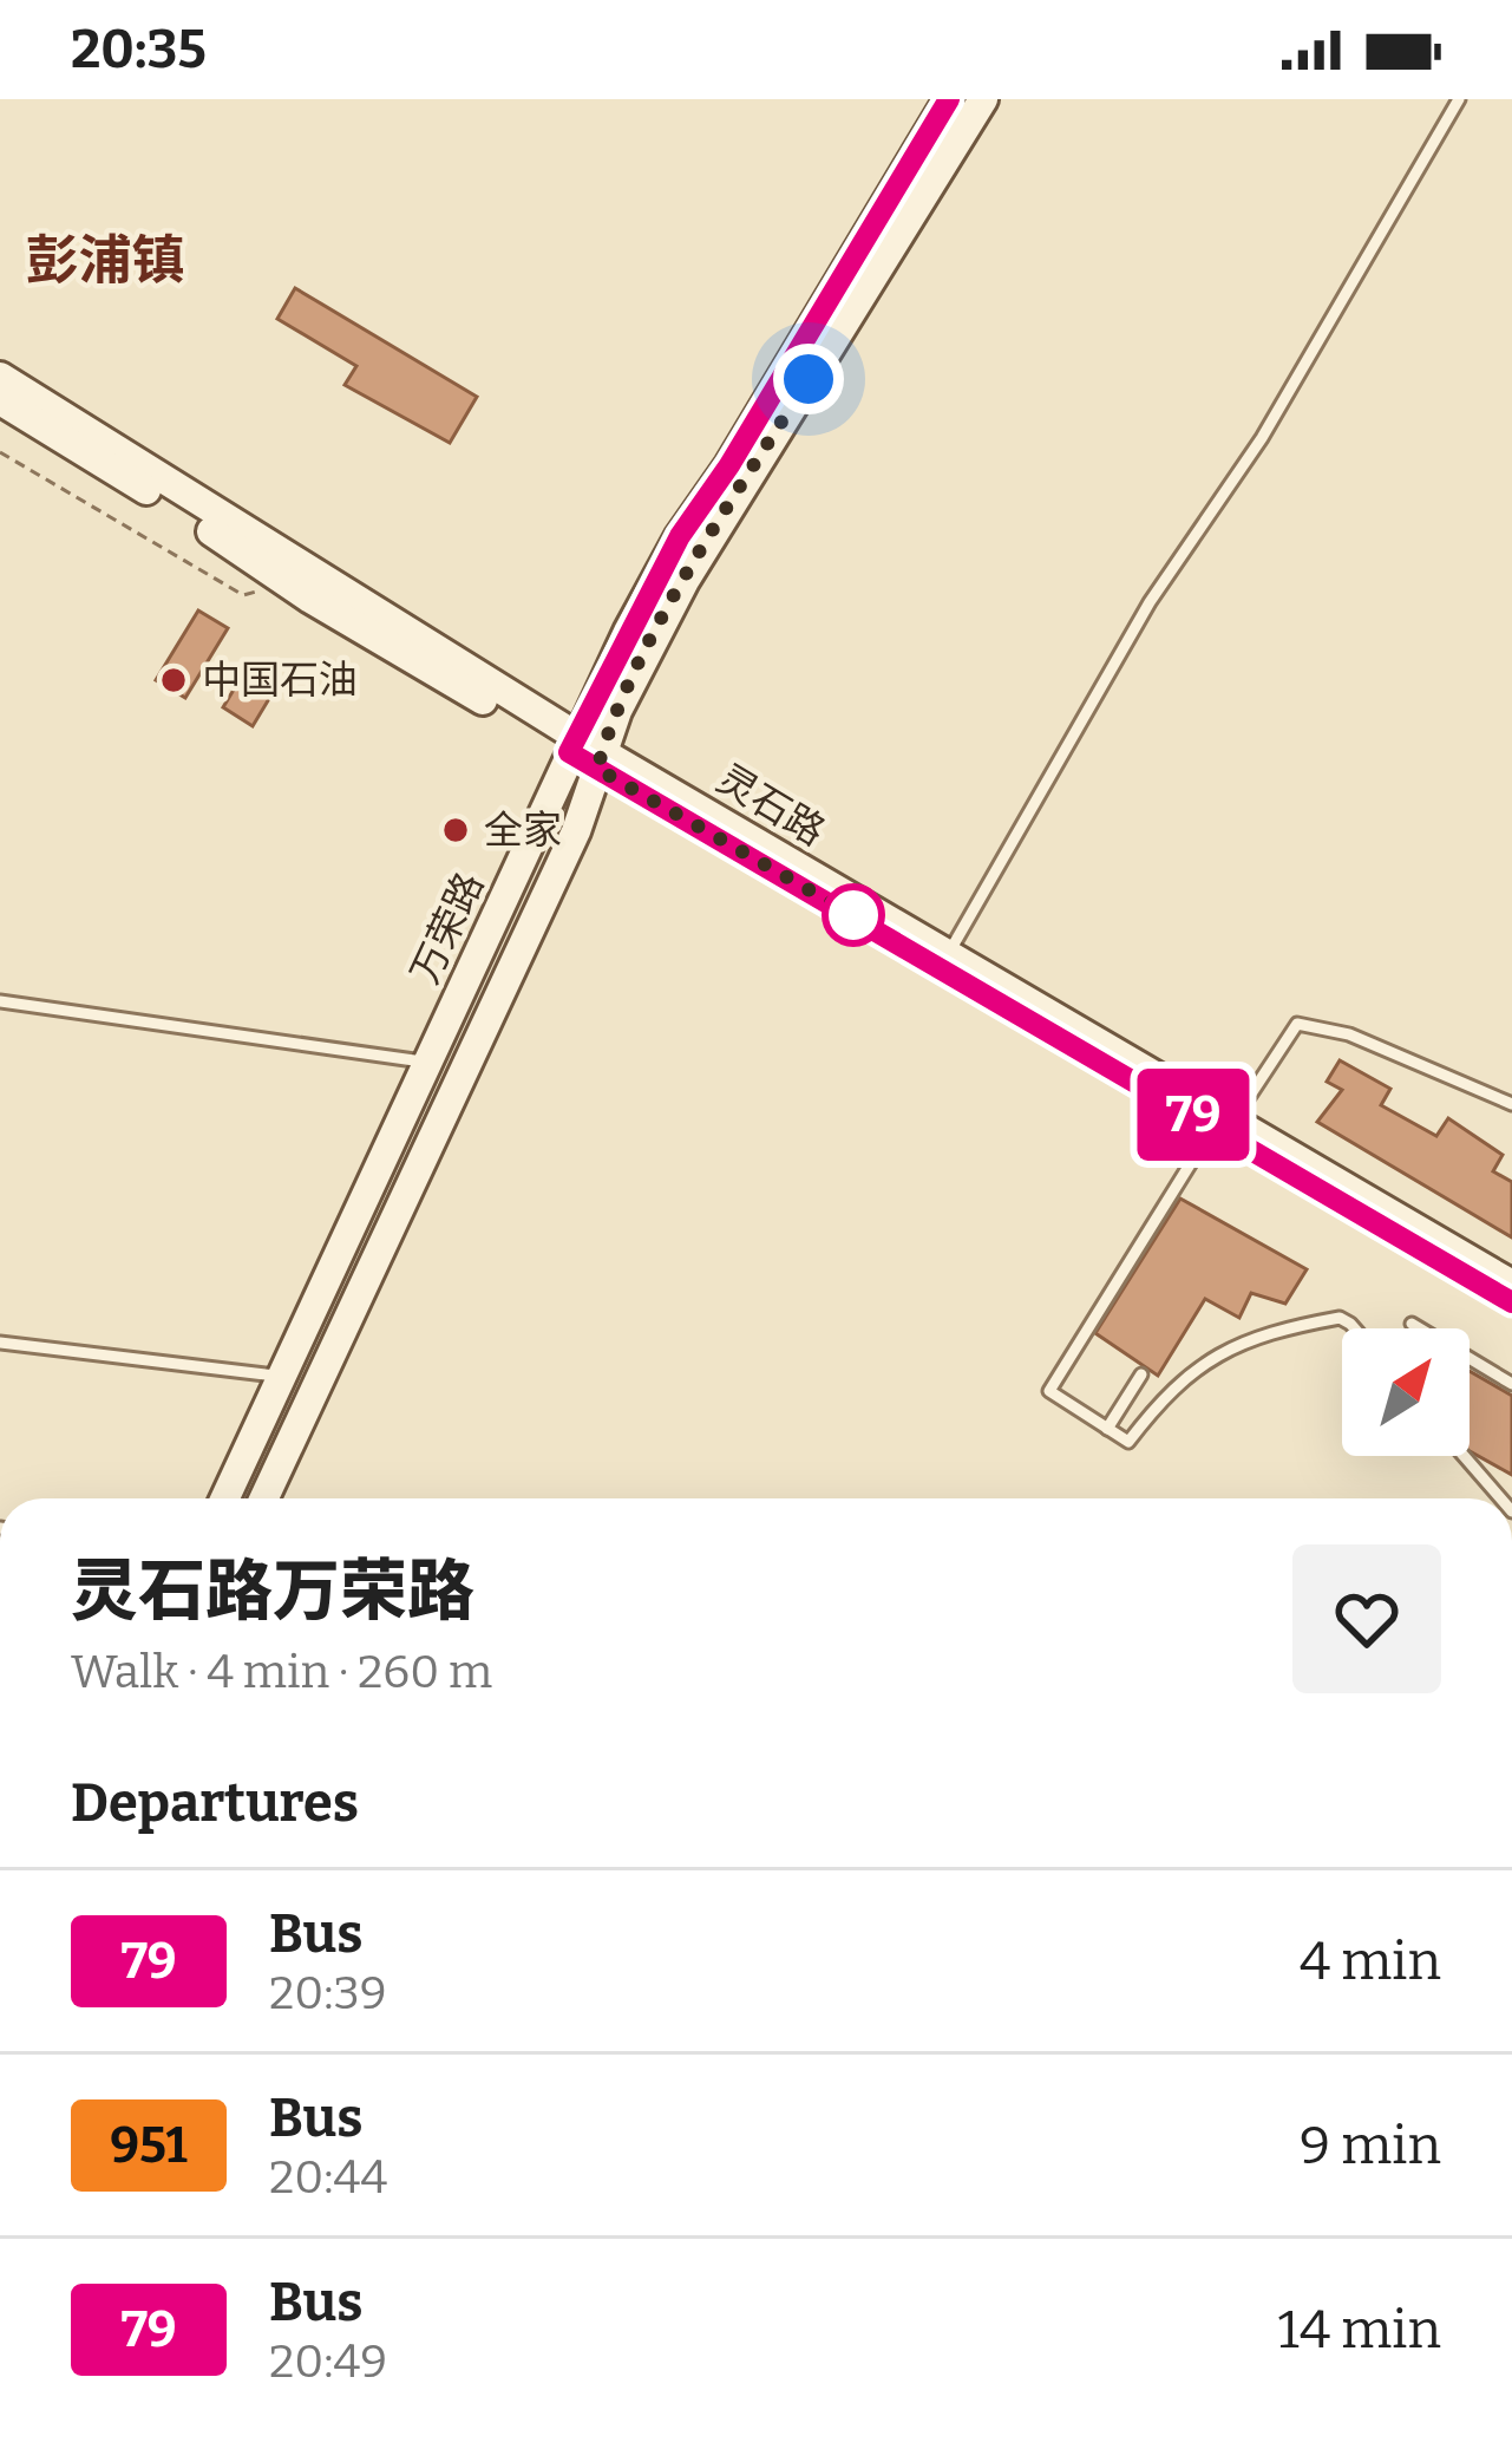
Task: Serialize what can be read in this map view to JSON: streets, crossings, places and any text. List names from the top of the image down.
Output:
{
  "streets": {
    "main road": ["灵石路", "万荣路"]
  },
  "crossings": [
    ["灵石路", "万荣路"]
  ],
  "districts": ["彭浦镇"],
  "places": ["中国石油", "全家"],
  "lines": ["bus line 79"],
  "north": "top right",
  "page": {
    "status": "20:35",
    "on_map": "79",
    "heading": [
      ["灵石路万荣路", "Walk · 4 min · 260 m"],
      "Departures"
    ],
    "list": [
      {
        "mark": "79",
        "name": "Bus",
        "note": "20:39",
        "value": "4 min"
      },
      {
        "mark": "951",
        "name": "Bus",
        "note": "20:44",
        "value": "9 min"
      },
      {
        "mark": "79",
        "name": "Bus",
        "note": "20:49",
        "value": "14 min"
      }
    ]
  }
}
